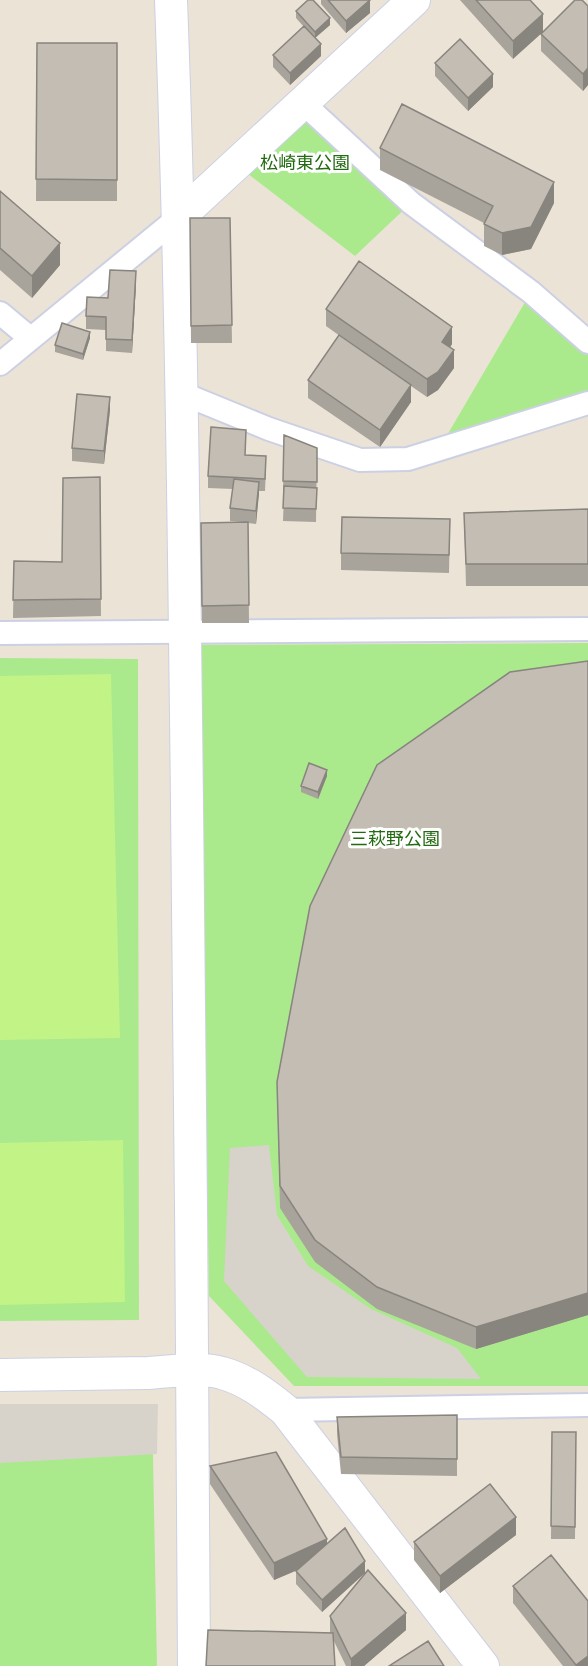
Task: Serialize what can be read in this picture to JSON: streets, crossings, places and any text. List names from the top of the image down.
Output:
{
  "parks": ["松崎東公園", "三萩野公園"]
}
